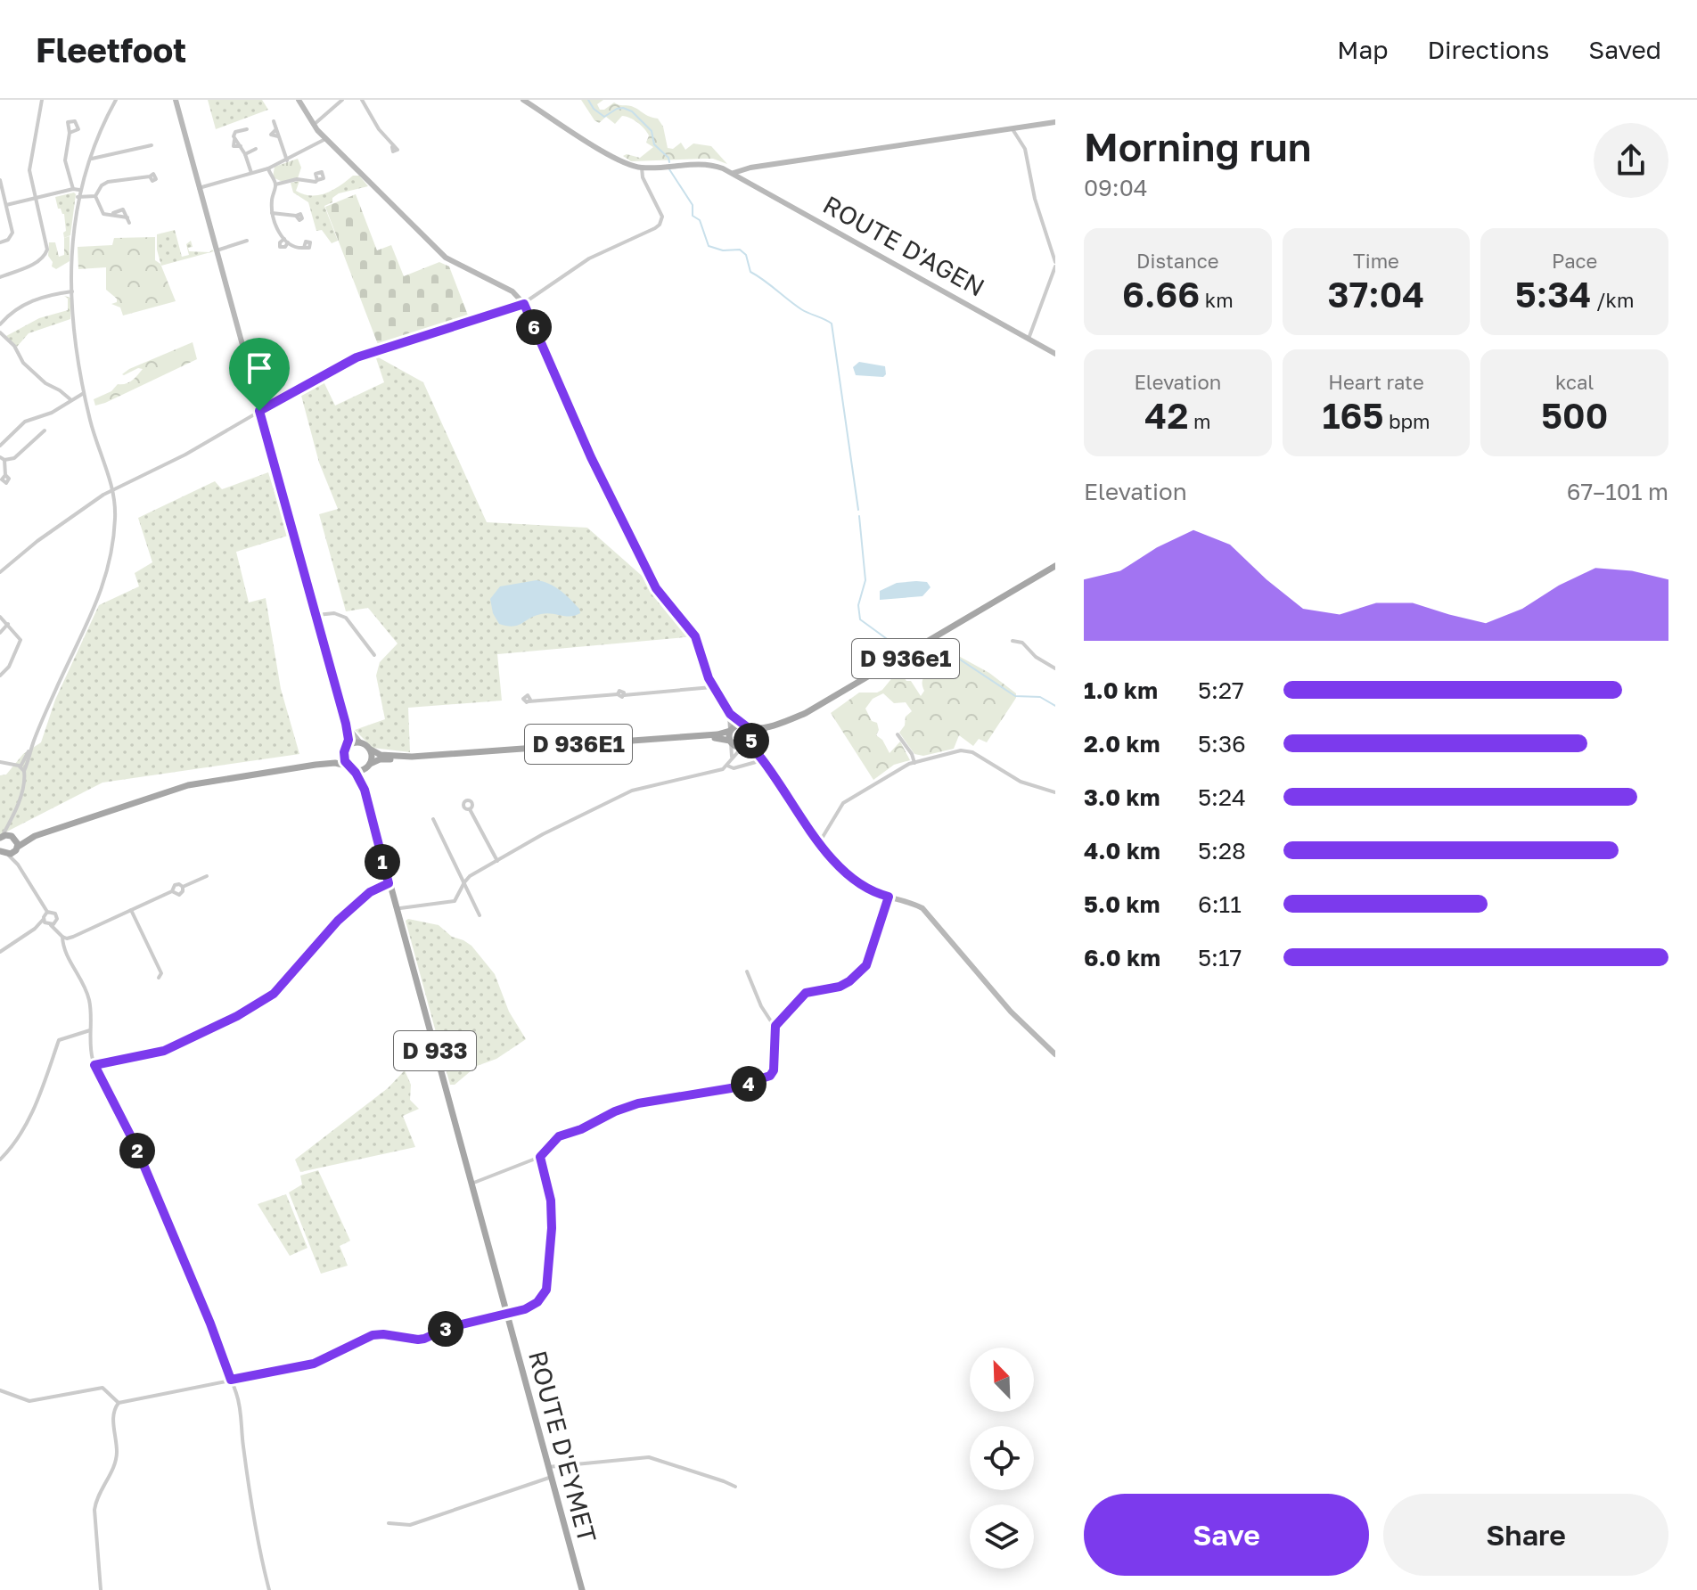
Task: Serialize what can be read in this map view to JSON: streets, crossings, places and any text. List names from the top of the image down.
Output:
{
  "streets": {
    "main road": [
      "ROUTE D'AGEN",
      "D 936e1",
      "D 936E1",
      "D 933",
      "ROUTE D'EYMET"
    ]
  },
  "crossings": [
    ["D 936e1", "D 936E1"],
    ["D 936E1", "D 933"],
    ["D 933", "ROUTE D'EYMET"]
  ],
  "north": "top left",
  "page": {
    "header": "Fleetfoot",
    "nav": ["Map", "Directions", "Saved"],
    "heading": ["Morning run", "09:04"],
    "stats": [
      ["Distance", "6.66 km"],
      ["Time", "37:04"],
      ["Pace", "5:34 /km"],
      ["Elevation", "42 m"],
      ["Heart rate", "165 bpm"],
      ["kcal", "500"]
    ],
    "pins": [
      "6",
      "5",
      "1",
      "4",
      "2",
      "3"
    ],
    "chart": ["Elevation", "67–101 m"],
    "list": [
      {
        "name": "1.0 km",
        "note": "5:27"
      },
      {
        "name": "2.0 km",
        "note": "5:36"
      },
      {
        "name": "3.0 km",
        "note": "5:24"
      },
      {
        "name": "4.0 km",
        "note": "5:28"
      },
      {
        "name": "5.0 km",
        "note": "6:11"
      },
      {
        "name": "6.0 km",
        "note": "5:17"
      }
    ],
    "buttons": ["Save", "Share"]
  }
}
